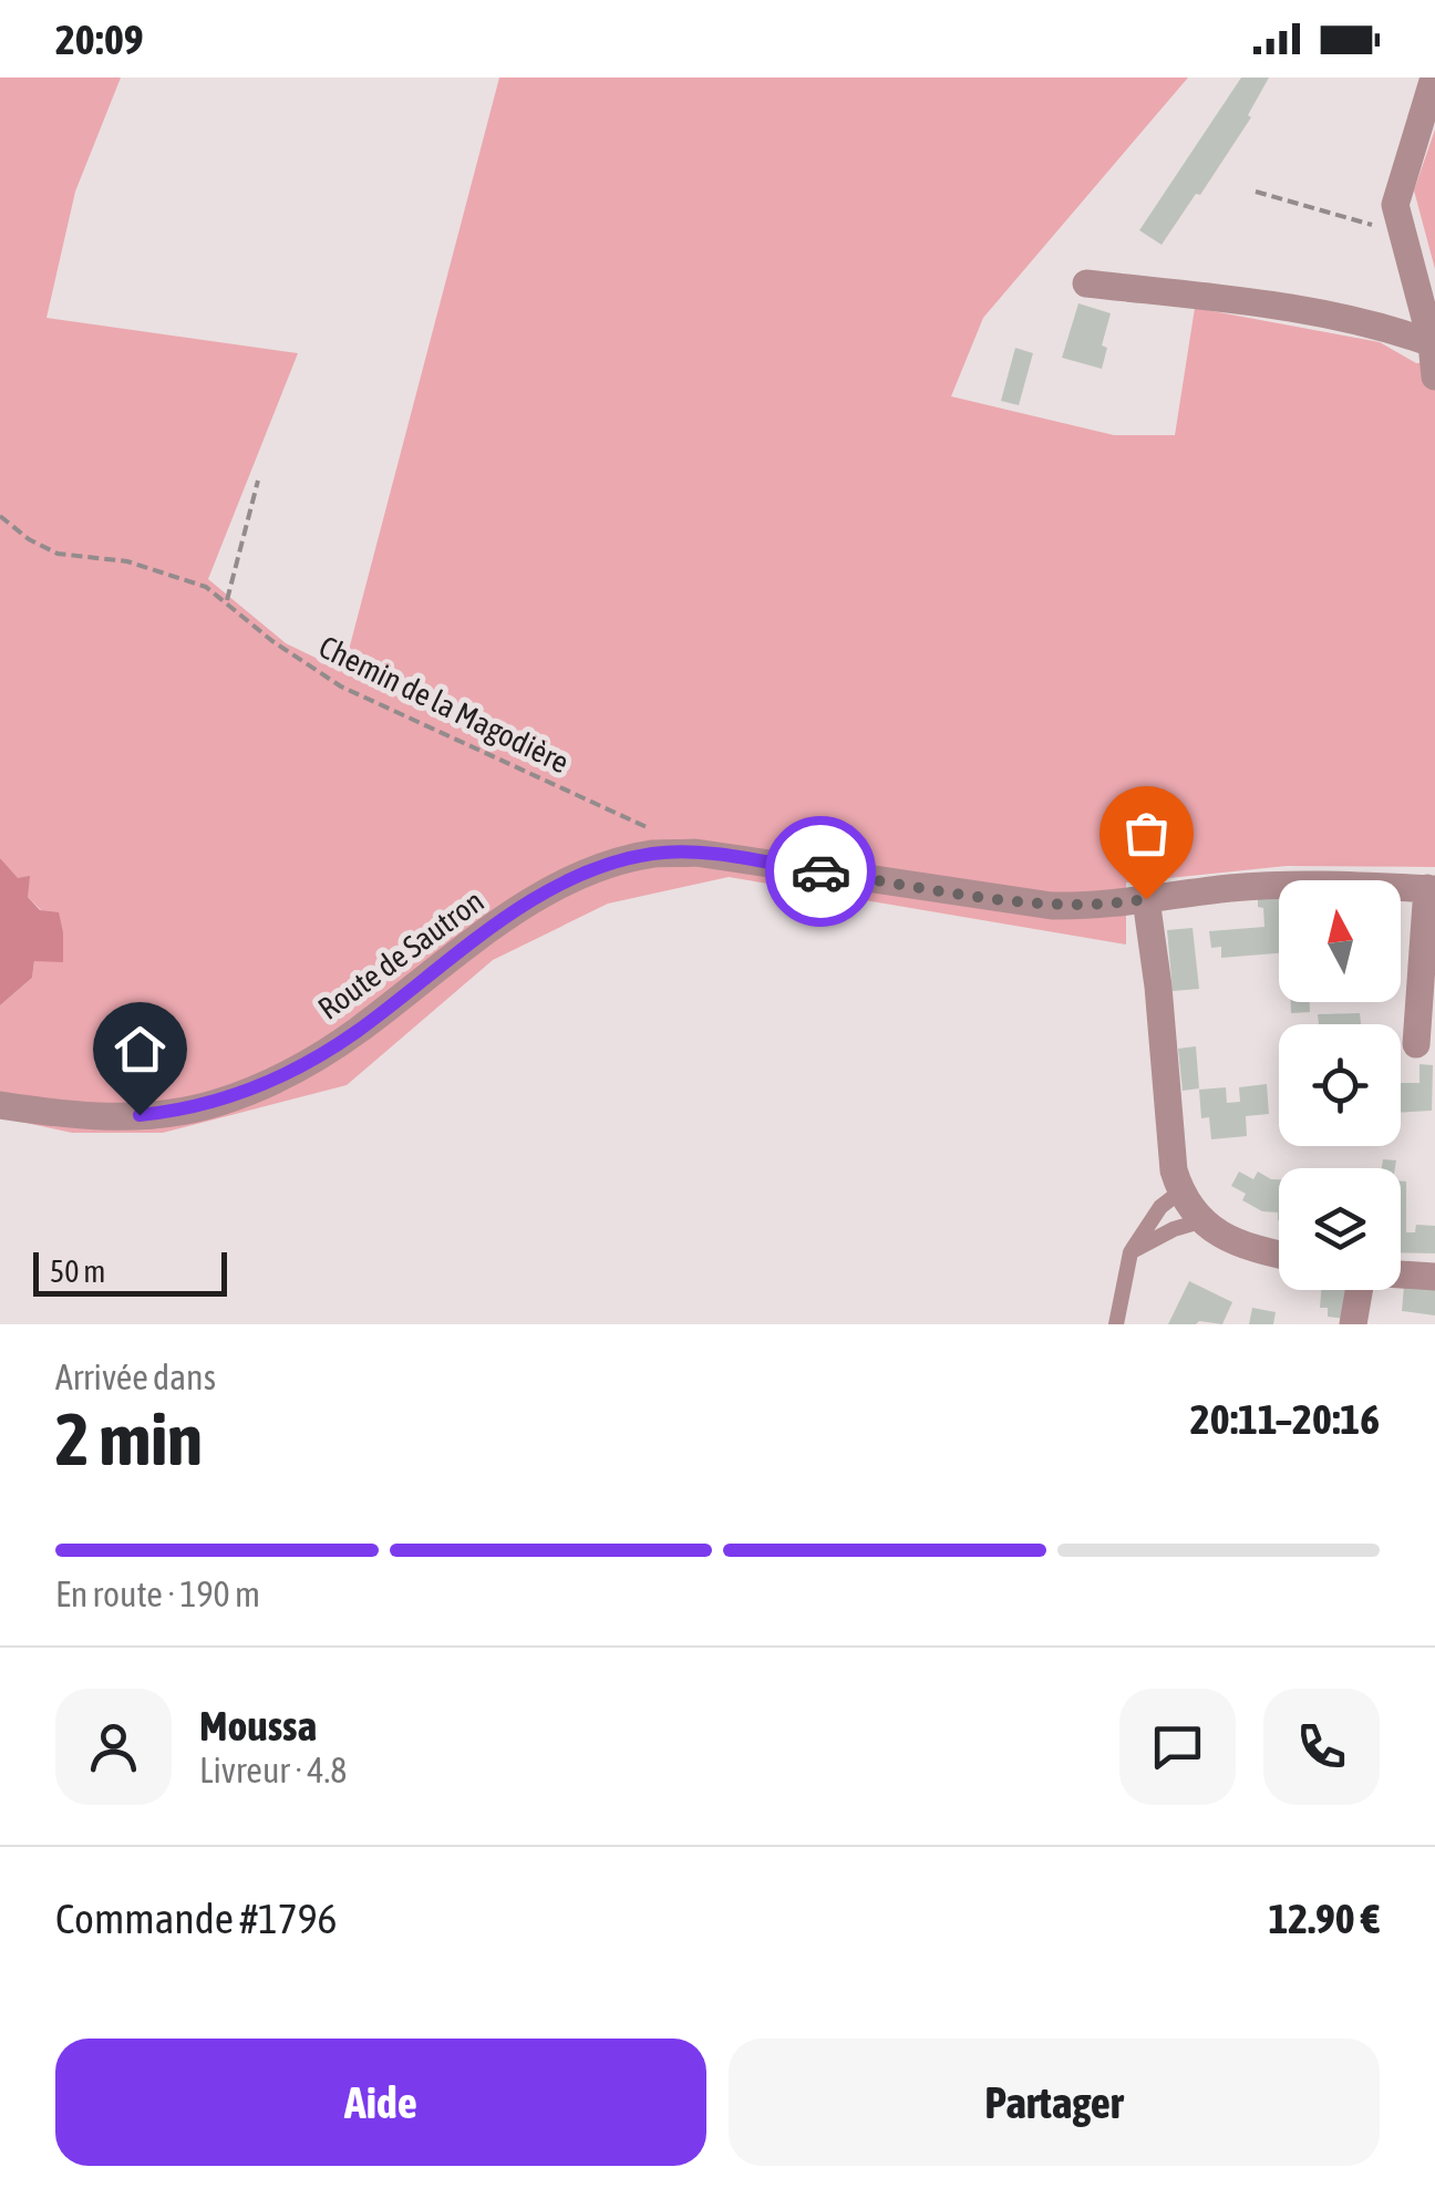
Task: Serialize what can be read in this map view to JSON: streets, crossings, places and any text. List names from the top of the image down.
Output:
{
  "streets": {
    "street": ["Route de Sautron"],
    "path": ["Chemin de la Magodière"]
  },
  "crossings": [
    ["Chemin de la Magodière", "Route de Sautron"]
  ],
  "scale_bar": "50 m",
  "north": "top",
  "page": {
    "status": "20:09",
    "scale": "50 m",
    "heading": ["2 min", "Arrivée dans", "20:11–20:16"],
    "panel": [
      "Moussa",
      "Livreur · 4.8",
      "Commande #1796",
      "12.90 €"
    ],
    "bar": "En route · 190 m",
    "buttons": ["Aide", "Partager"]
  }
}
